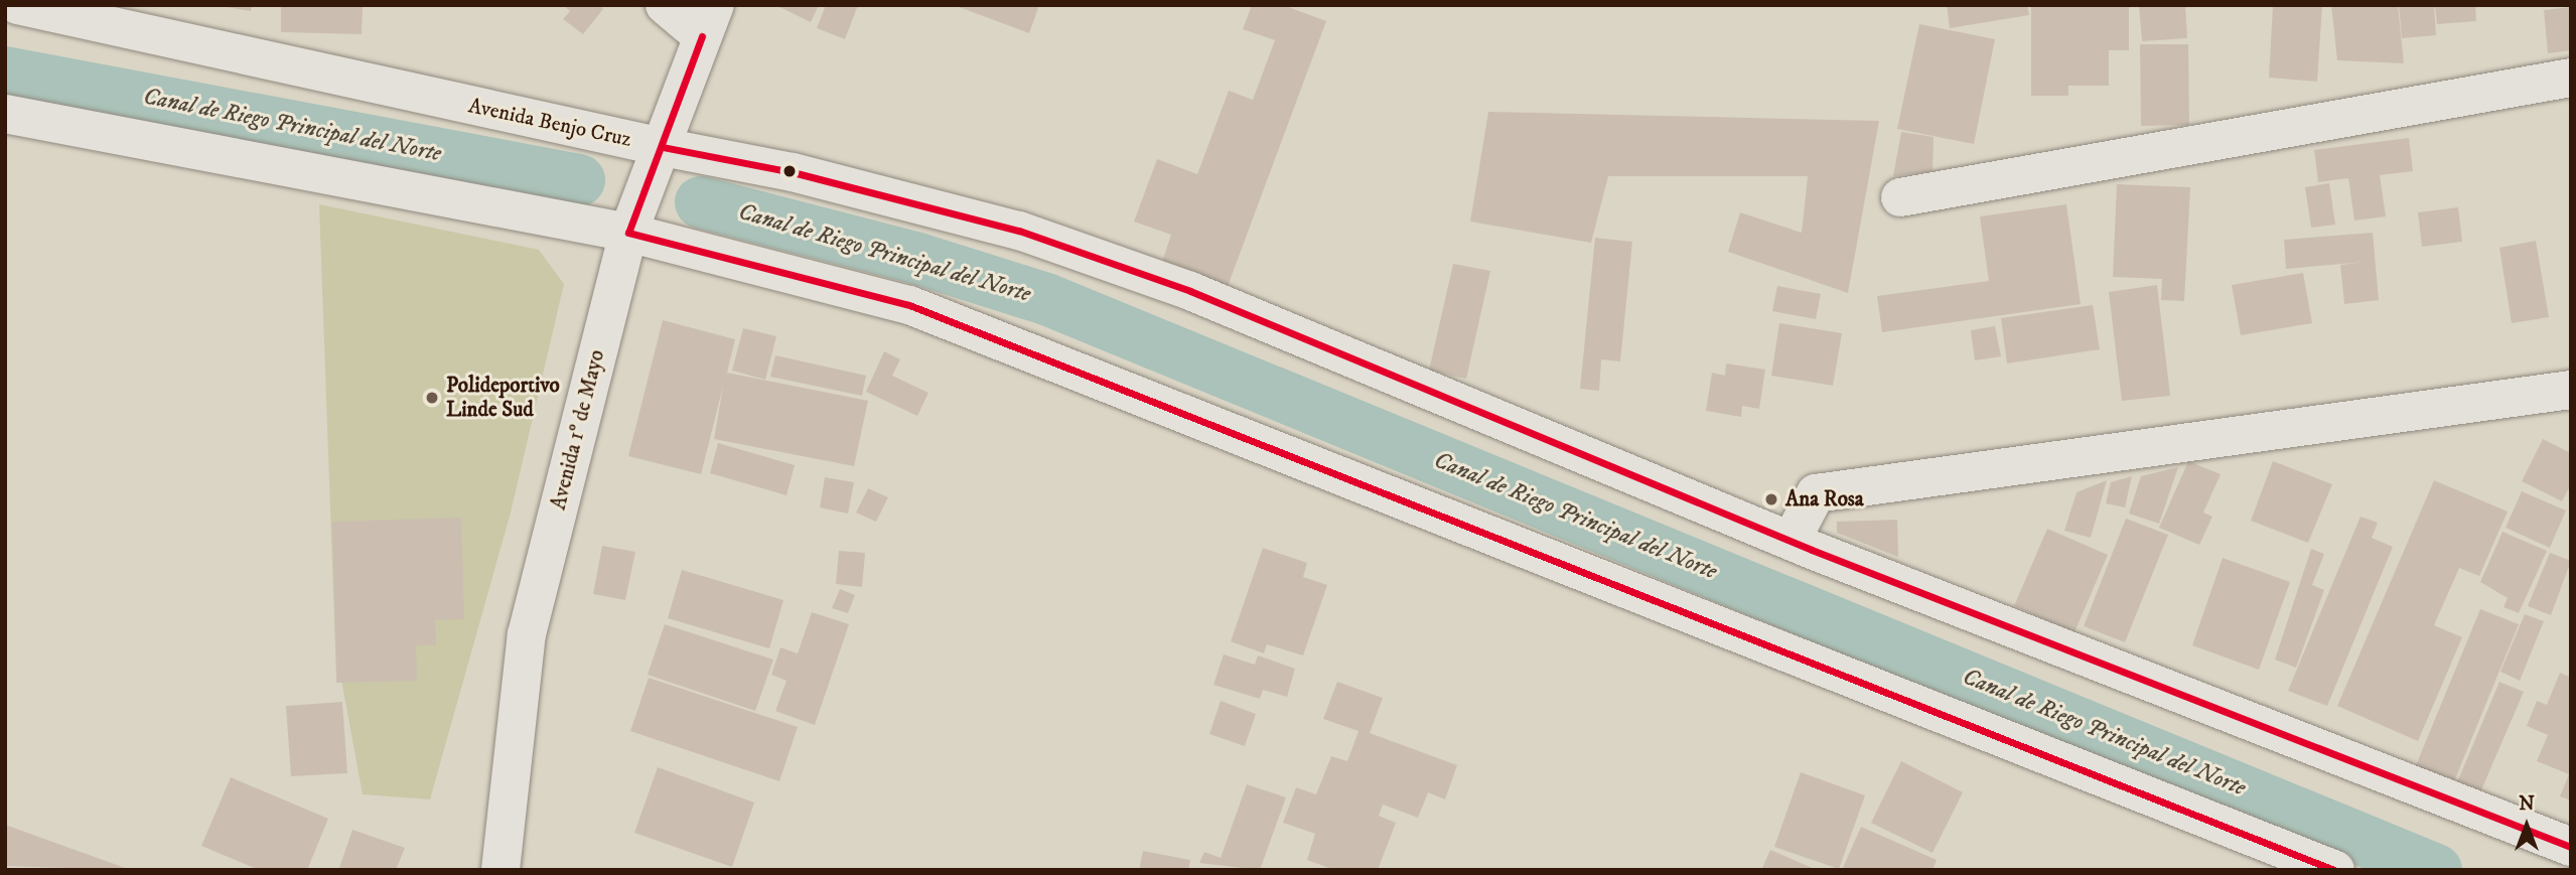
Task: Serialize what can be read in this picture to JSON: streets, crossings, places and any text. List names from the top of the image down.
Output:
{
  "streets": {
    "main road": ["Avenida Benjo Cruz", "Avenida 1º de Mayo"]
  },
  "crossings": [
    ["Avenida Benjo Cruz", "Avenida 1º de Mayo"]
  ],
  "water": ["Canal de Riego Principal del Norte"],
  "places": ["Polideportivo Linde Sud", "Ana Rosa"],
  "north": "top"
}
